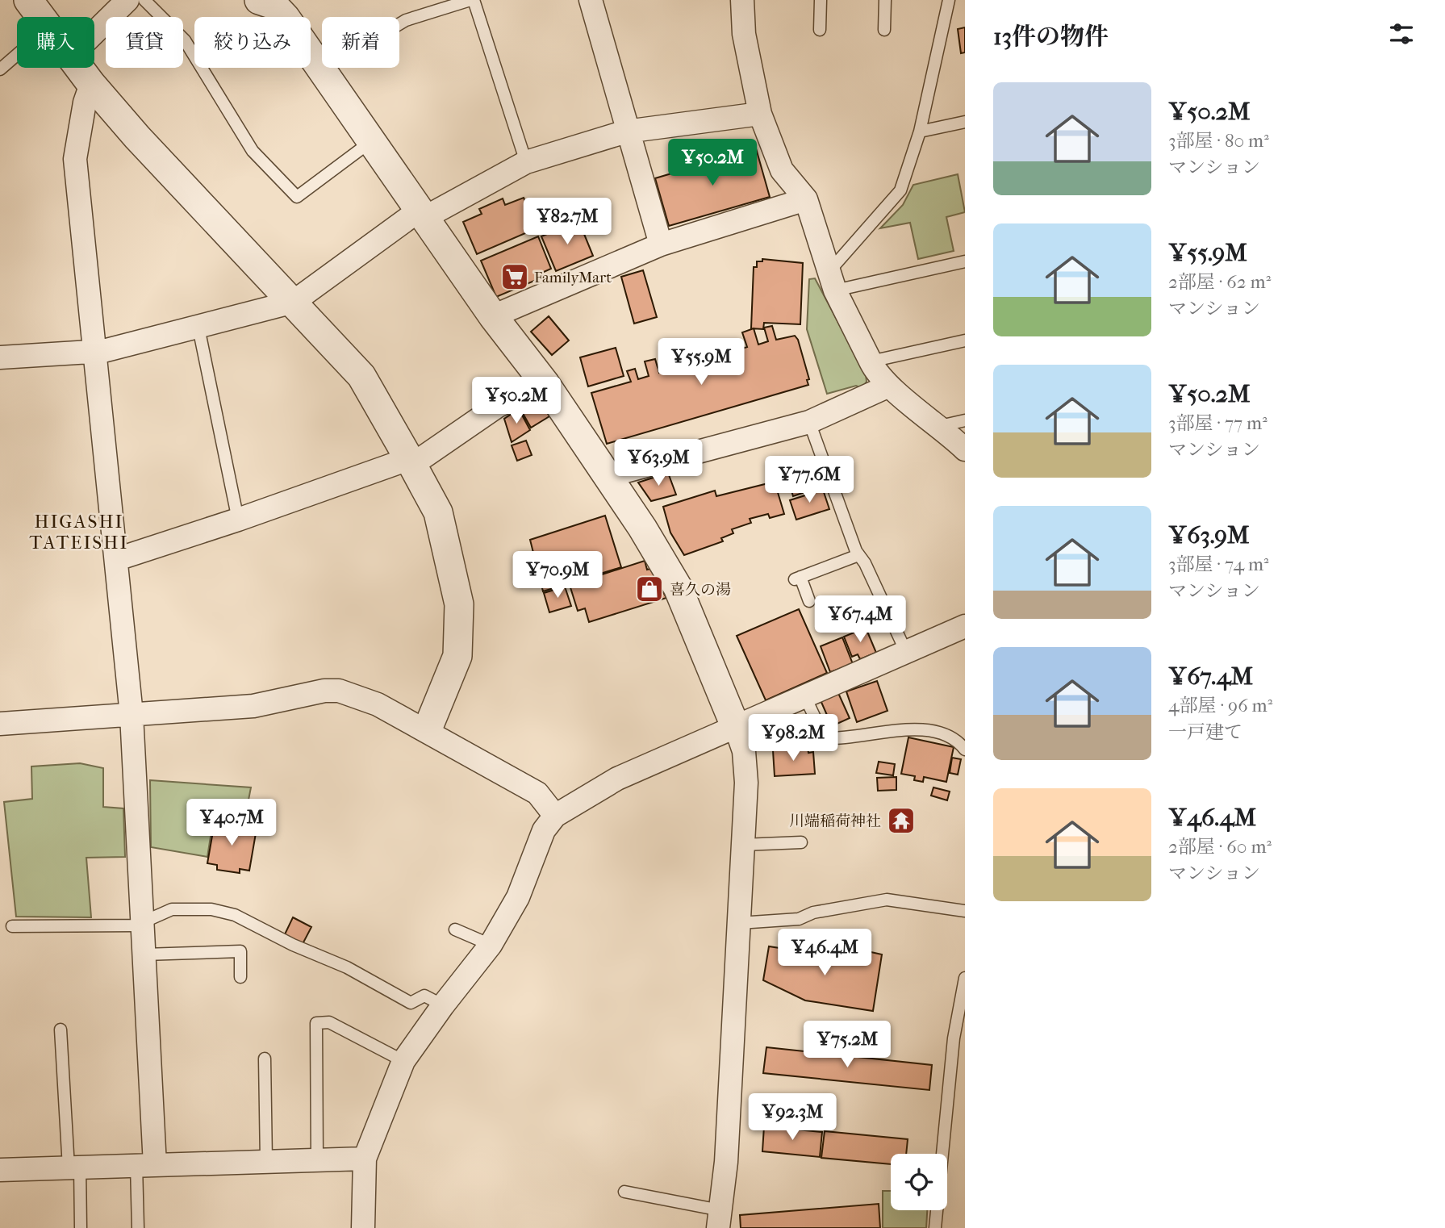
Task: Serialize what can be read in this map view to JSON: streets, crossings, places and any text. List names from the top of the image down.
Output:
{
  "districts": ["HIGASHI TATEISHI"],
  "places": {
    "supermarket": ["FamilyMart"],
    "shop": ["喜久の湯"],
    "temple": ["川端稲荷神社"]
  },
  "page": {
    "heading": "13件の物件",
    "chip": [
      "購入",
      "賃貸",
      "絞り込み",
      "新着"
    ],
    "list": [
      {
        "name": "¥50.2M",
        "note": "3部屋 · 80 m² · マンション"
      },
      {
        "name": "¥55.9M",
        "note": "2部屋 · 62 m² · マンション"
      },
      {
        "name": "¥50.2M",
        "note": "3部屋 · 77 m² · マンション"
      },
      {
        "name": "¥63.9M",
        "note": "3部屋 · 74 m² · マンション"
      },
      {
        "name": "¥67.4M",
        "note": "4部屋 · 96 m² · 一戸建て"
      },
      {
        "name": "¥46.4M",
        "note": "2部屋 · 60 m² · マンション"
      }
    ],
    "price": [
      "¥50.2M",
      "¥82.7M",
      "¥55.9M",
      "¥50.2M",
      "¥63.9M",
      "¥77.6M",
      "¥70.9M",
      "¥67.4M",
      "¥98.2M",
      "¥40.7M",
      "¥46.4M",
      "¥75.2M",
      "¥92.3M"
    ]
  }
}
